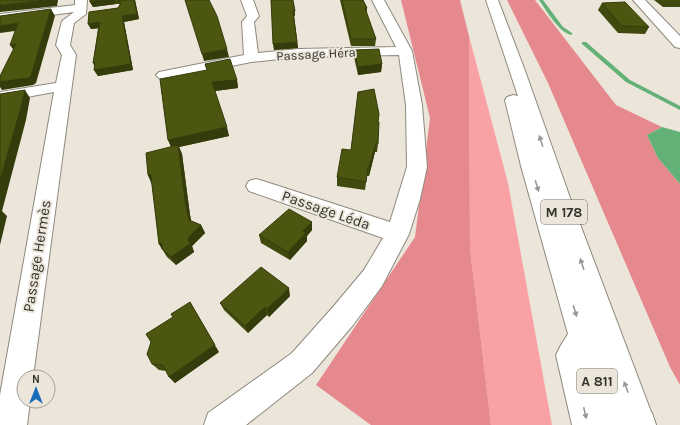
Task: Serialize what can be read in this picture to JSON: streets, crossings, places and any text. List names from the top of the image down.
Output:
{
  "streets": {
    "main road": [
      "Passage Héra",
      "Passage Léda",
      "M 178",
      "Passage Hermès",
      "A 811"
    ]
  },
  "crossings": [
    ["M 178", "A 811"]
  ],
  "north": "top"
}
